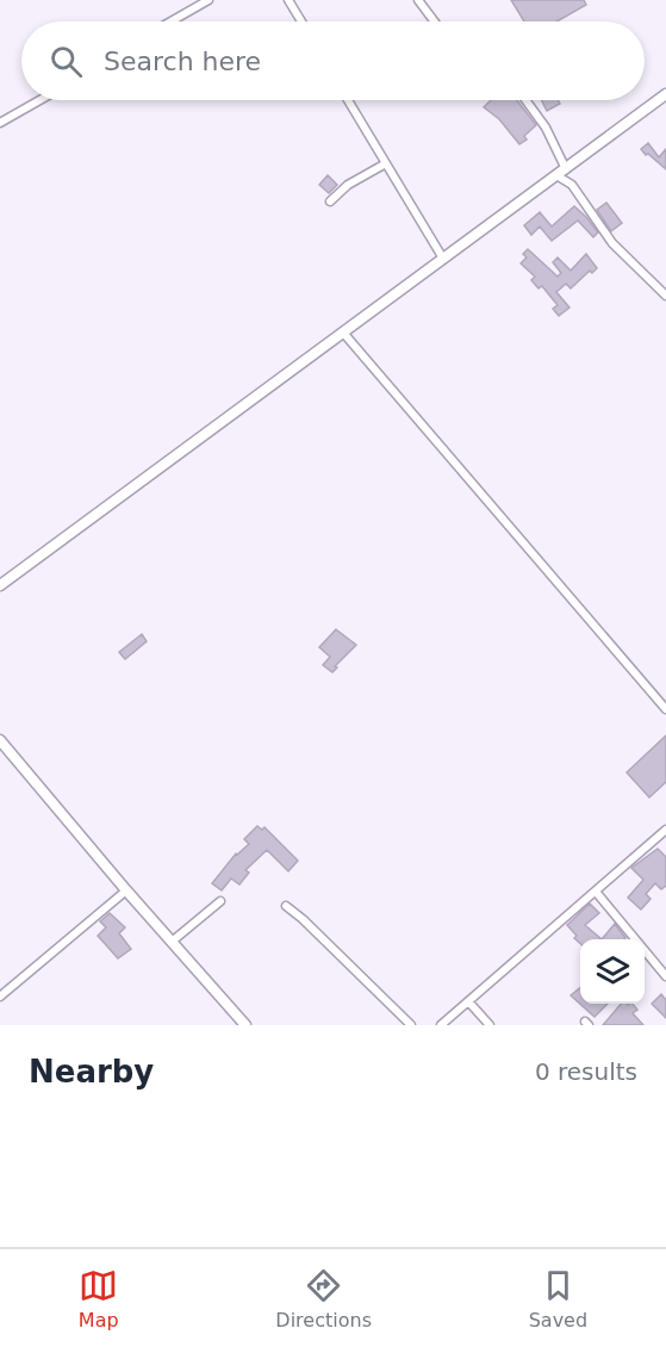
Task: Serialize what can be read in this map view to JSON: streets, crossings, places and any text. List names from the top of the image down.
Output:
{
  "page": {
    "search": "Search here",
    "heading": ["Nearby", "0 results"],
    "nav": ["Map", "Directions", "Saved"]
  }
}
